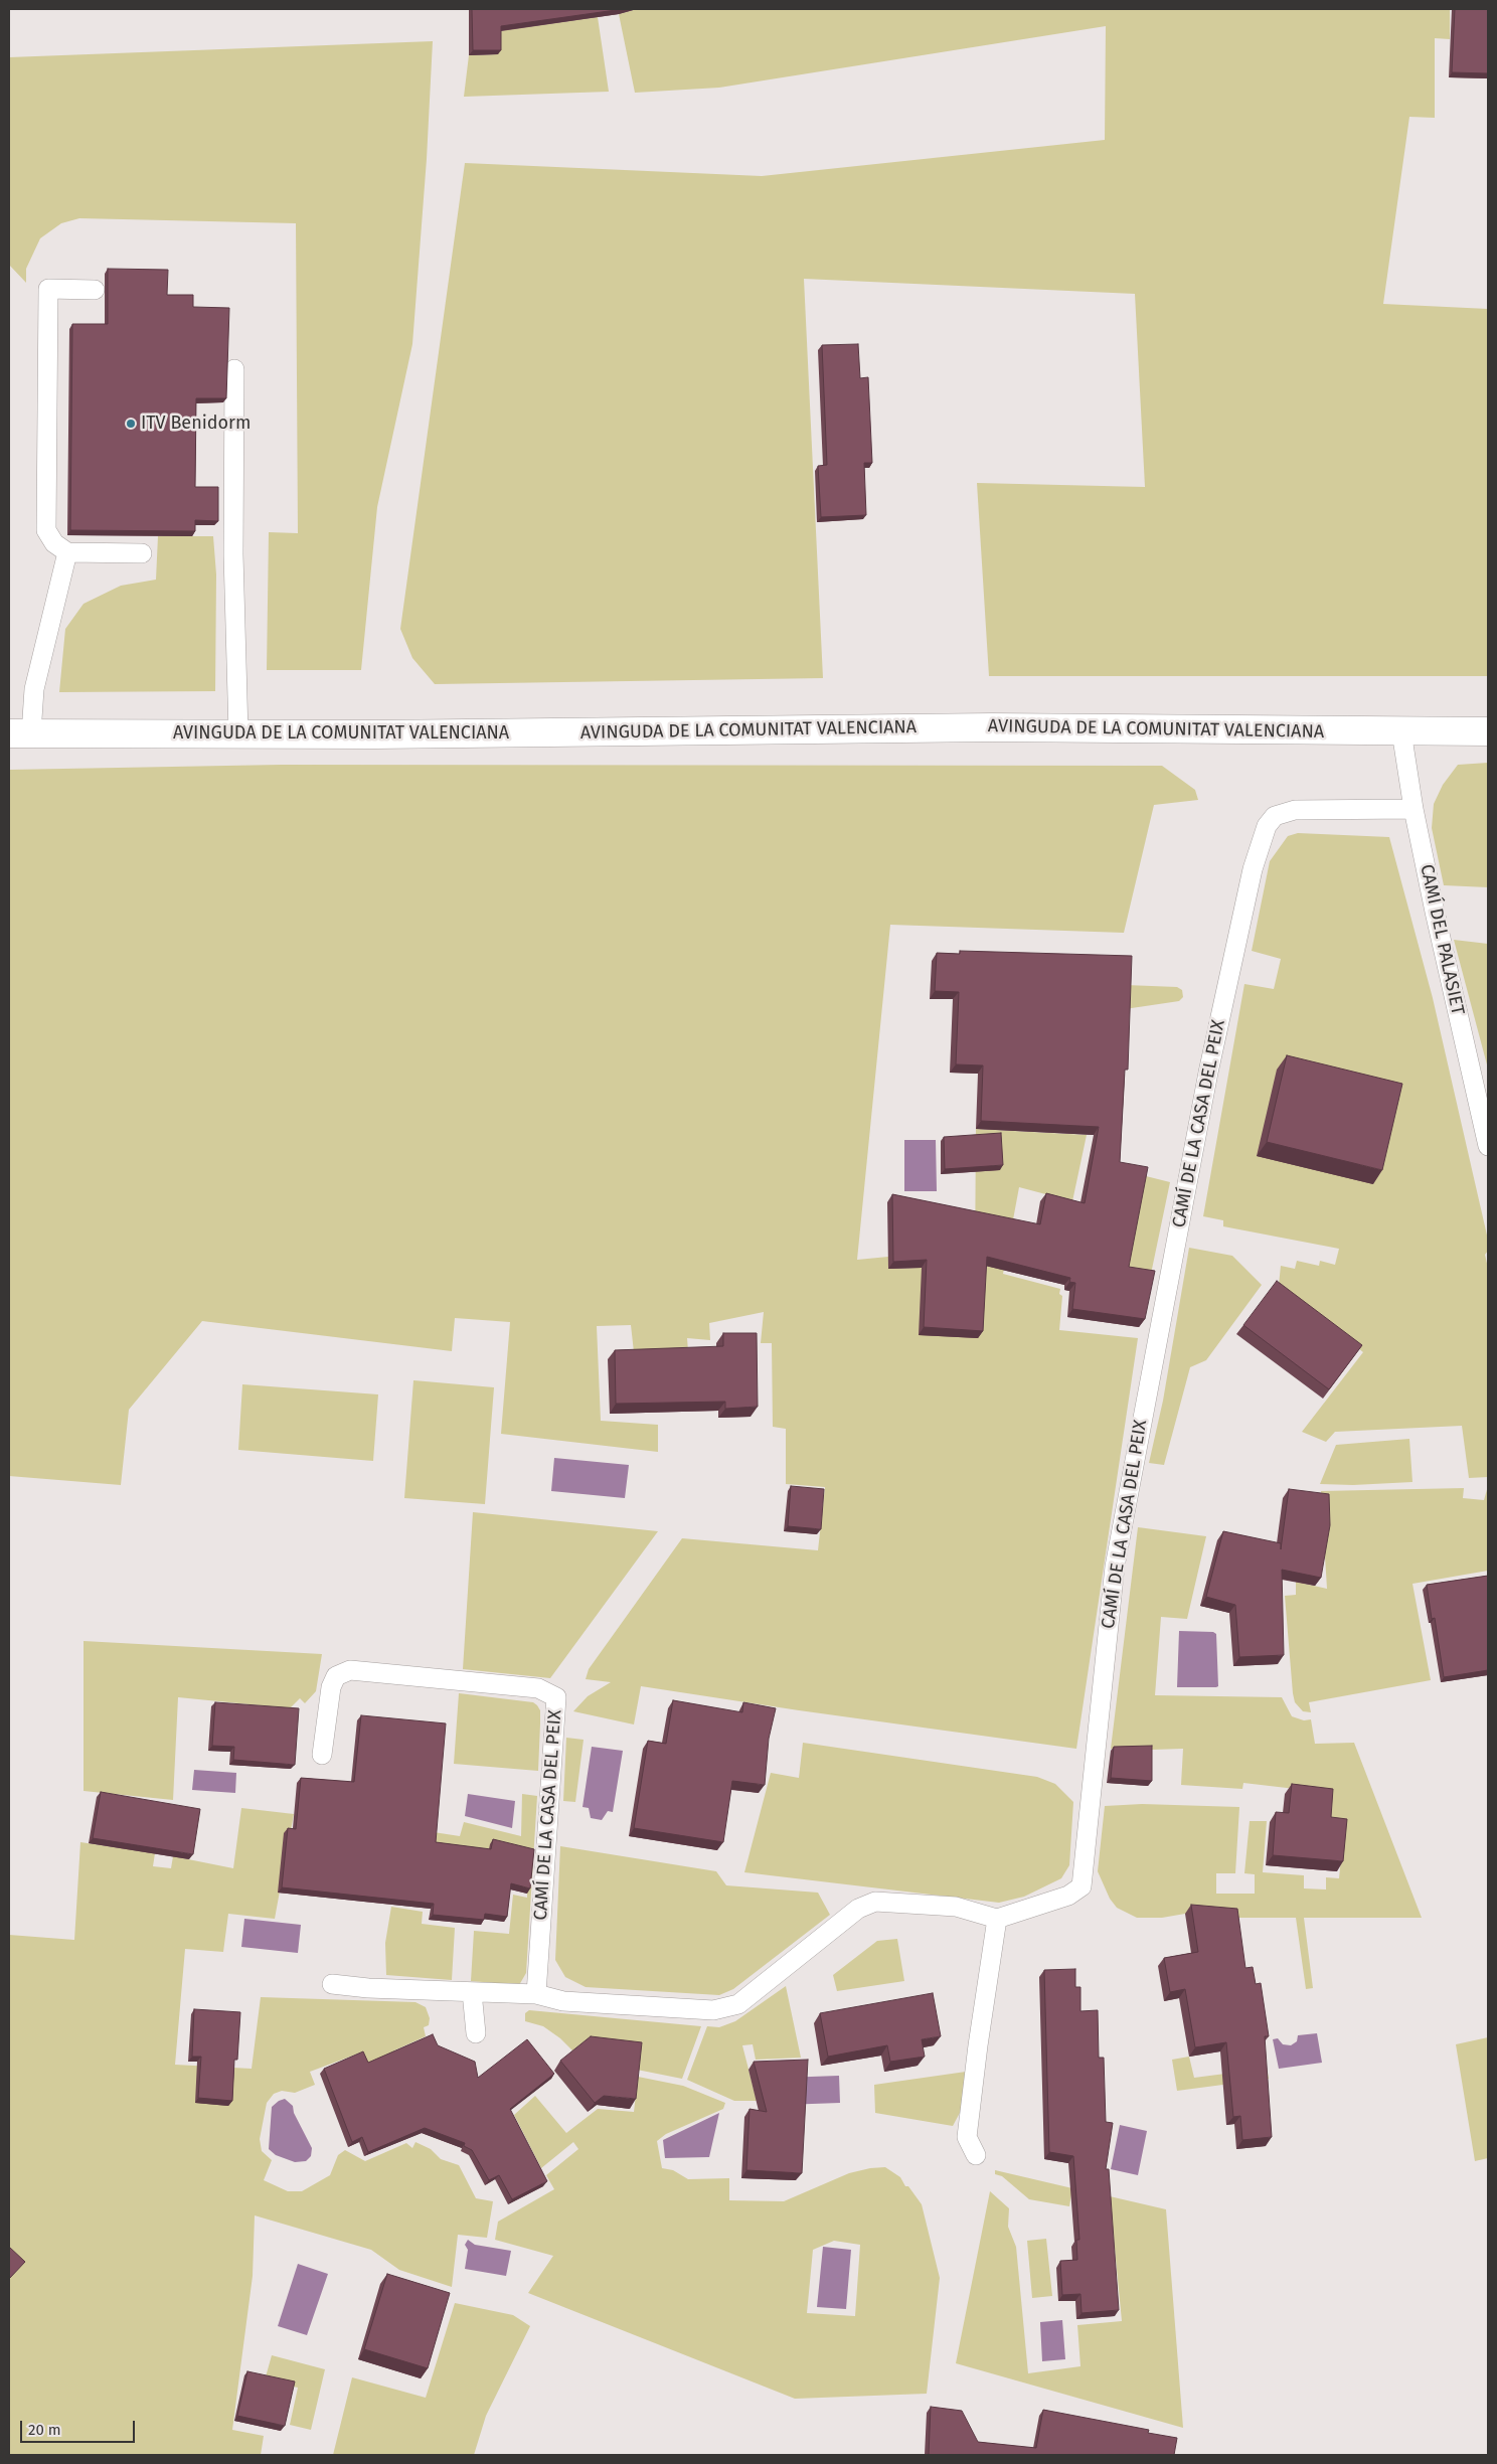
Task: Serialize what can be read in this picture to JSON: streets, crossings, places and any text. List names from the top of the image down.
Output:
{
  "streets": {
    "main road": ["AVINGUDA DE LA COMUNITAT VALENCIANA"],
    "lane": ["CAMÍ DEL PALASIET", "CAMÍ DE LA CASA DEL PEIX"]
  },
  "crossings": [
    ["AVINGUDA DE LA COMUNITAT VALENCIANA", "CAMÍ DEL PALASIET"],
    ["CAMÍ DEL PALASIET", "CAMÍ DE LA CASA DEL PEIX"]
  ],
  "places": ["ITV Benidorm"],
  "scale_bar": "20 m"
}
